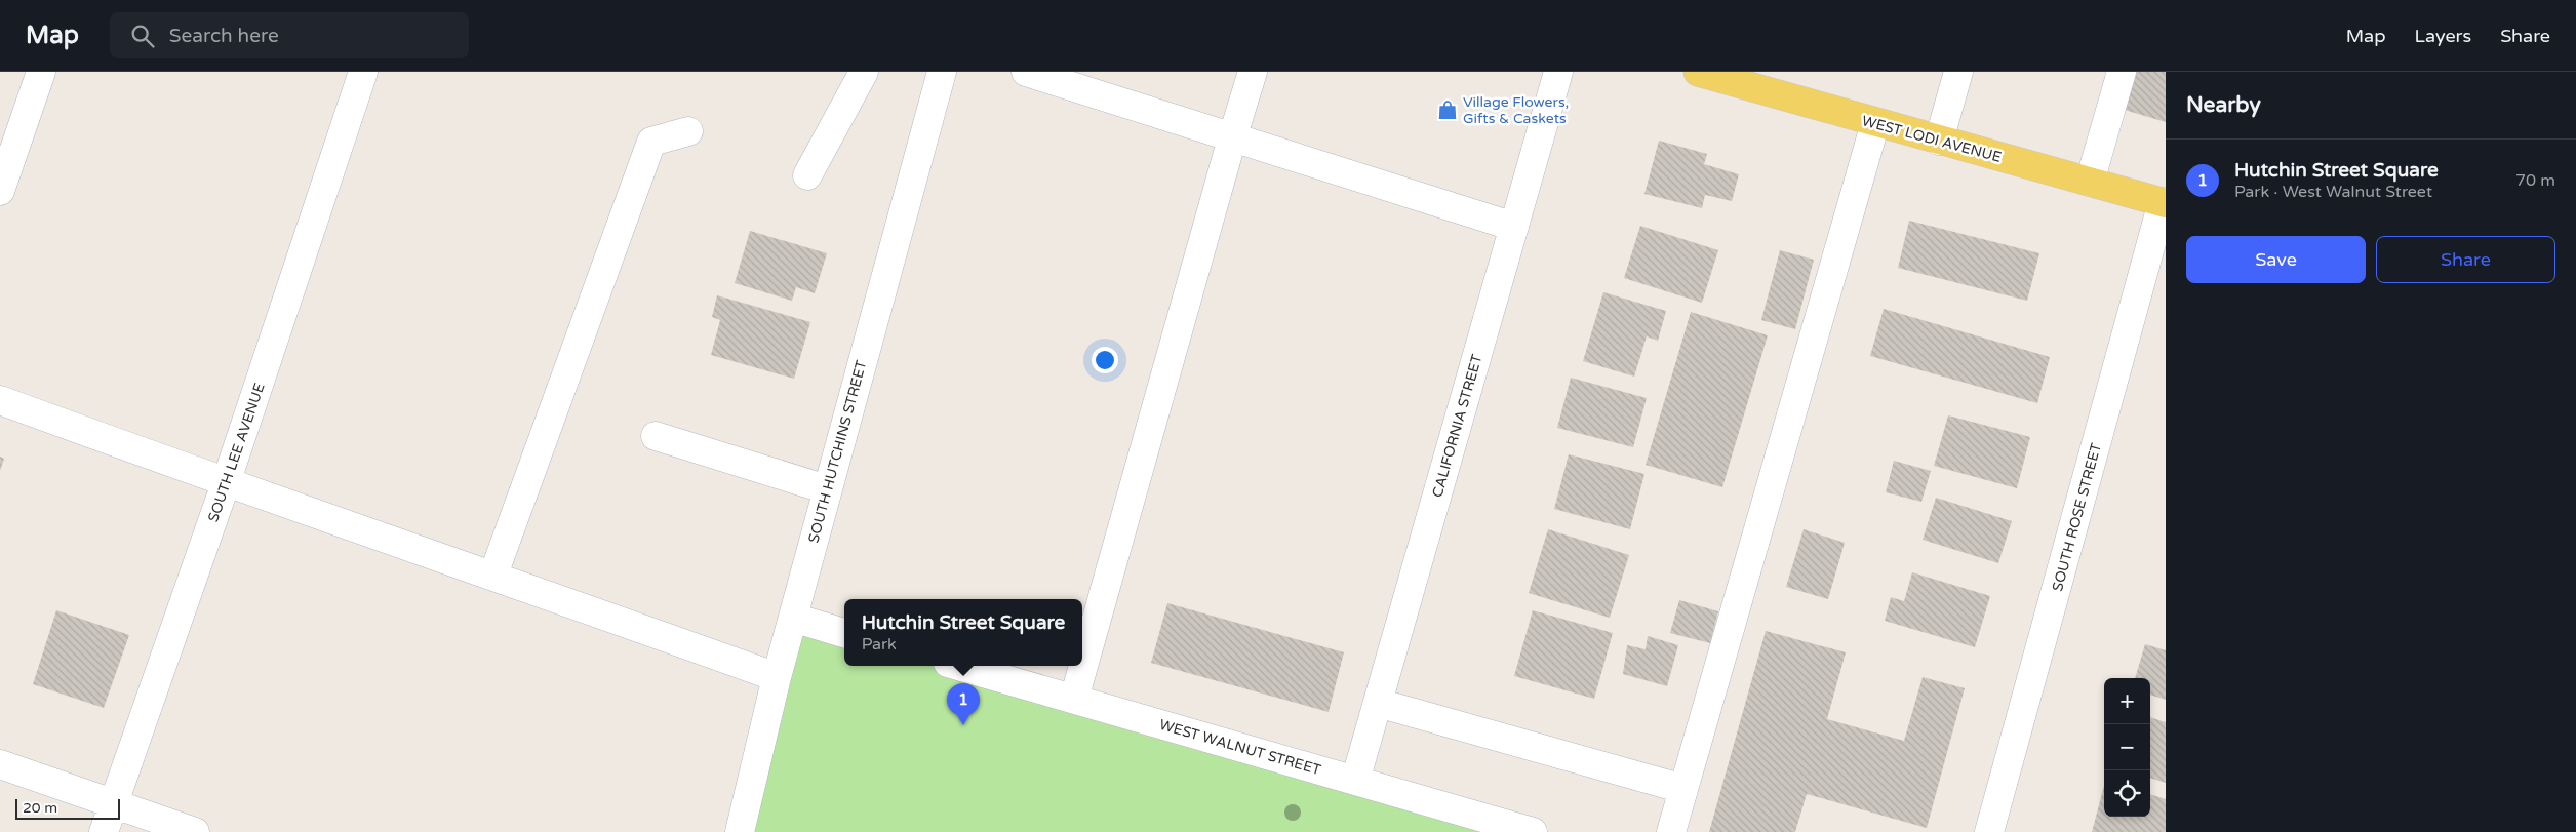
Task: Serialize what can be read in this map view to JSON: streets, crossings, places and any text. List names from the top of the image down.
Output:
{
  "streets": {
    "main road": ["WEST LODI AVENUE"],
    "street": [
      "CALIFORNIA STREET",
      "SOUTH HUTCHINS STREET",
      "SOUTH LEE AVENUE",
      "SOUTH ROSE STREET",
      "WEST WALNUT STREET"
    ]
  },
  "crossings": [
    ["WEST LODI AVENUE", "SOUTH ROSE STREET"],
    ["CALIFORNIA STREET", "WEST WALNUT STREET"]
  ],
  "places": {
    "shop": ["Village Flowers, Gifts & Caskets"]
  },
  "scale_bar": "20 m",
  "page": {
    "header": "Map",
    "search": "Search here",
    "nav": ["Map", "Layers", "Share"],
    "heading": "Nearby",
    "list": [
      {
        "mark": "1",
        "name": "Hutchin Street Square",
        "note": "Park · West Walnut Street",
        "value": "70 m"
      }
    ],
    "buttons": ["Save", "Share"],
    "popup": ["Hutchin Street Square", "Park"],
    "map_buttons": ["+", "−"],
    "pins": "1",
    "scale": "20 m"
  }
}
